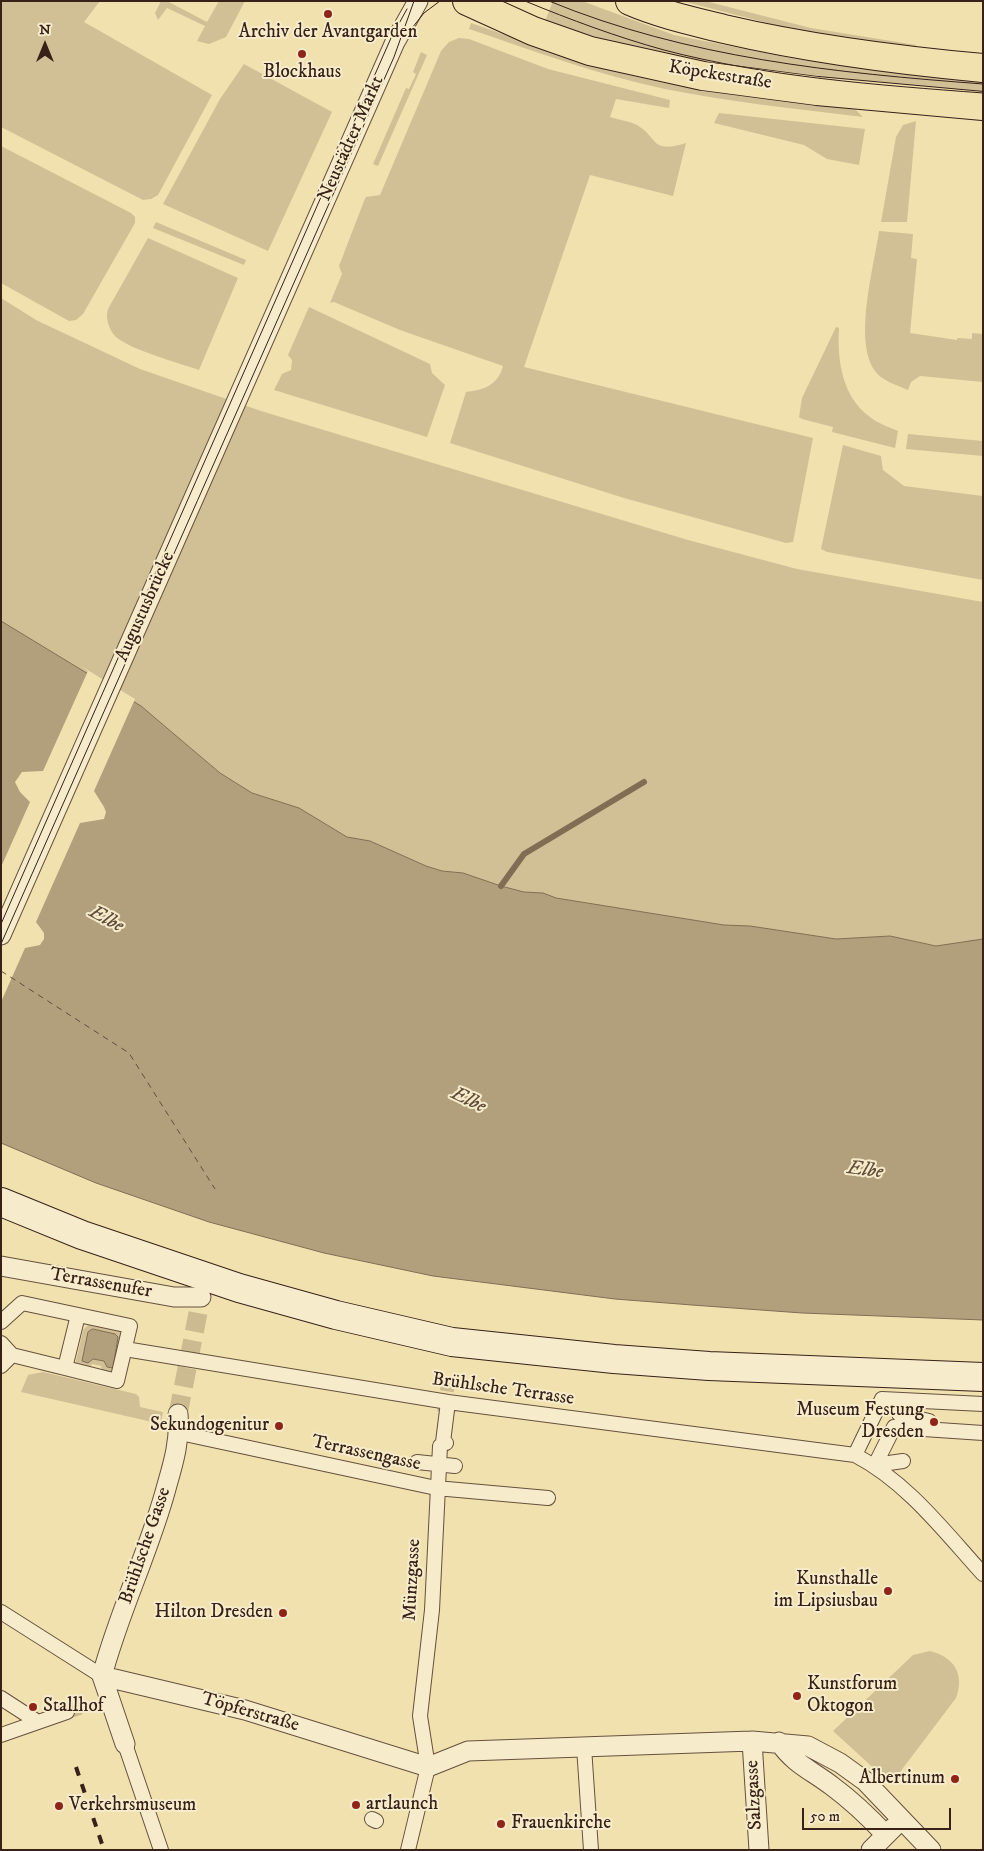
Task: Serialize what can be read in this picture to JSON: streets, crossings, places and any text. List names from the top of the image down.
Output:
{
  "streets": {
    "main road": ["Köpckestraße"],
    "street": [
      "Neustädter Markt",
      "Augustusbrücke",
      "Terrassenufer",
      "Brühlsche Terrasse",
      "Terrassengasse",
      "Brühlsche Gasse",
      "Münzgasse",
      "Töpferstraße",
      "Salzgasse"
    ]
  },
  "crossings": [
    ["Neustädter Markt", "Augustusbrücke"],
    ["Brühlsche Terrasse", "Münzgasse"],
    ["Terrassengasse", "Brühlsche Gasse"],
    ["Terrassengasse", "Münzgasse"],
    ["Brühlsche Gasse", "Töpferstraße"],
    ["Münzgasse", "Töpferstraße"]
  ],
  "water": ["Elbe"],
  "places": [
    "Archiv der Avantgarden",
    "Blockhaus",
    "Museum Festung Dresden",
    "Sekundogenitur",
    "Kunsthalle im Lipsiusbau",
    "Hilton Dresden",
    "Kunstforum Oktogon",
    "Stallhof",
    "Albertinum",
    "artlaunch",
    "Verkehrsmuseum",
    "Frauenkirche"
  ],
  "scale_bar": "50 m",
  "north": "top"
}
